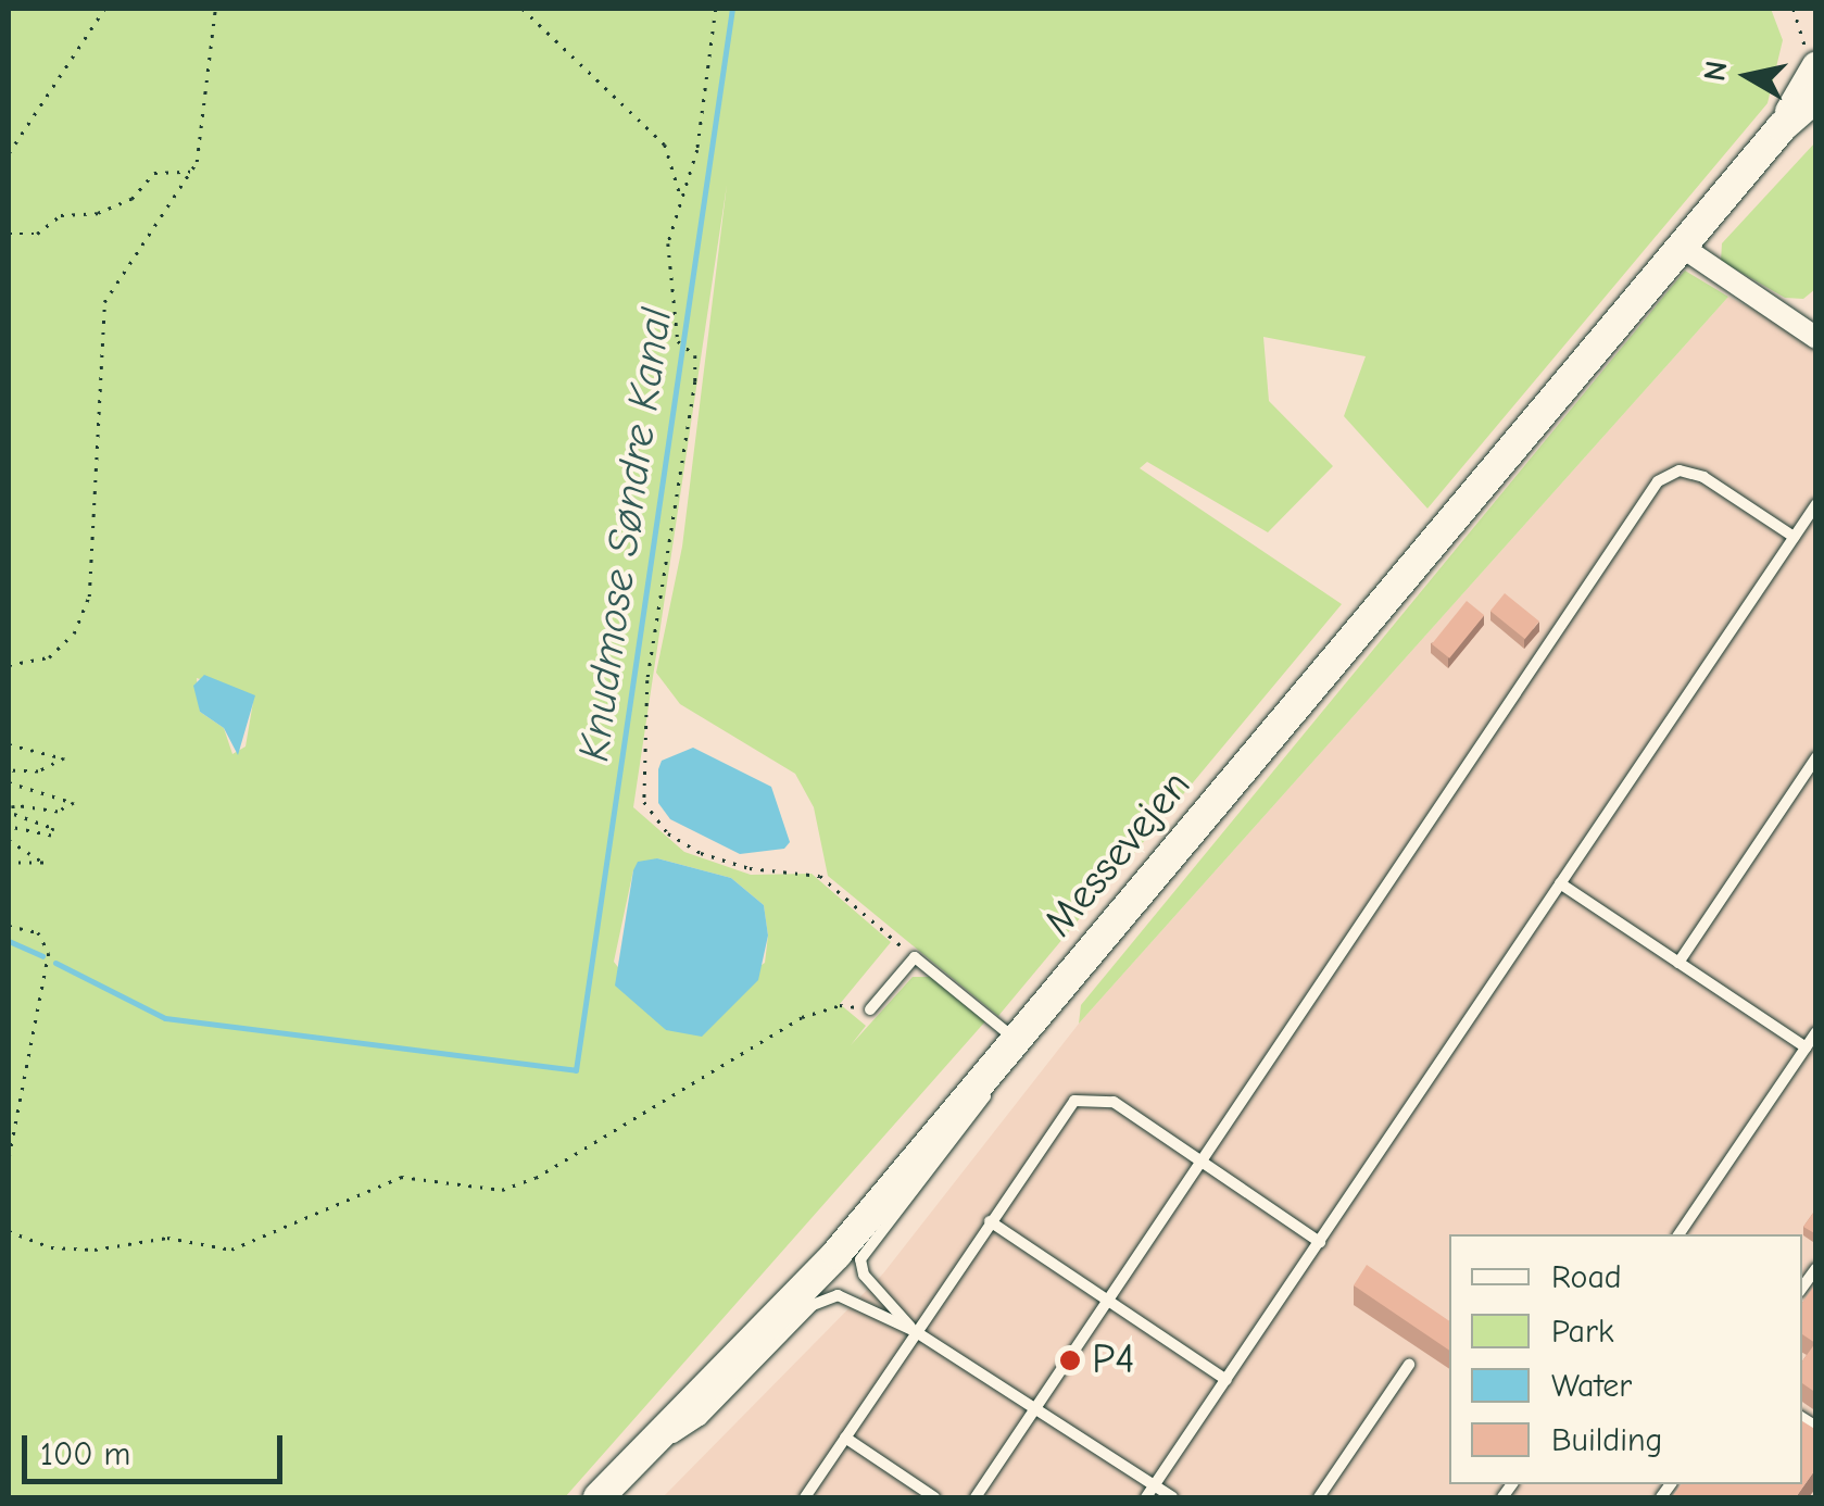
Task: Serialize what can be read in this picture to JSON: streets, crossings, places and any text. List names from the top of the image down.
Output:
{
  "streets": {
    "main road": ["Messevejen"]
  },
  "water": ["Knudmose Søndre Kanal"],
  "places": ["P4"],
  "legend": [
    "Road",
    "Park",
    "Water",
    "Building"
  ],
  "scale_bar": "100 m",
  "north": "left"
}
